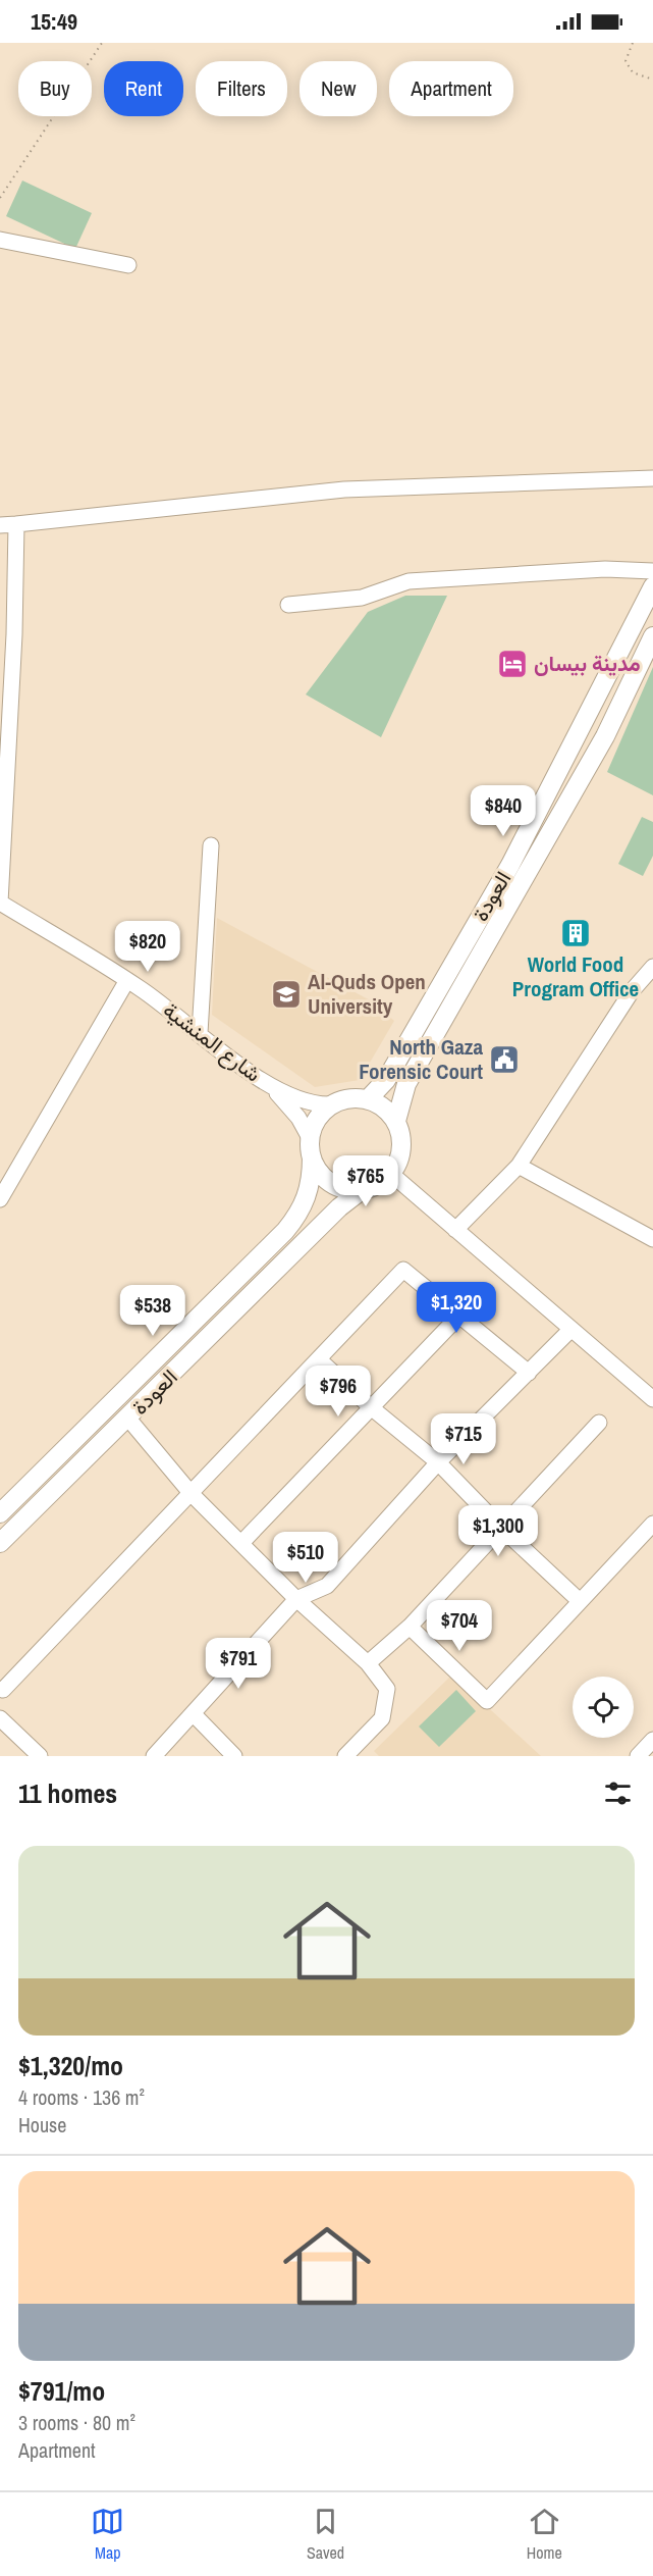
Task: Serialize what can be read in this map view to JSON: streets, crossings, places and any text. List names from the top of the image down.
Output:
{
  "streets": {
    "main road": ["العودة"],
    "street": ["شارع المنشية"]
  },
  "crossings": [
    ["العودة", "شارع المنشية"]
  ],
  "places": {
    "hotel": ["مدينة بيسان"],
    "building": ["World Food Program Office"],
    "school or university": ["Al-Quds Open University"],
    "public building": ["North Gaza Forensic Court"]
  },
  "page": {
    "status": "15:49",
    "chip": [
      "Buy",
      "Rent",
      "Filters",
      "New",
      "Apartment"
    ],
    "price": [
      "$840",
      "$820",
      "$765",
      "$1,320",
      "$538",
      "$796",
      "$715",
      "$1,300",
      "$510",
      "$704",
      "$791"
    ],
    "heading": "11 homes",
    "list": [
      {
        "name": "$1,320/mo",
        "note": "4 rooms · 136 m² · House"
      },
      {
        "name": "$791/mo",
        "note": "3 rooms · 80 m² · Apartment"
      }
    ],
    "tabs": ["Map", "Saved", "Home"]
  }
}
